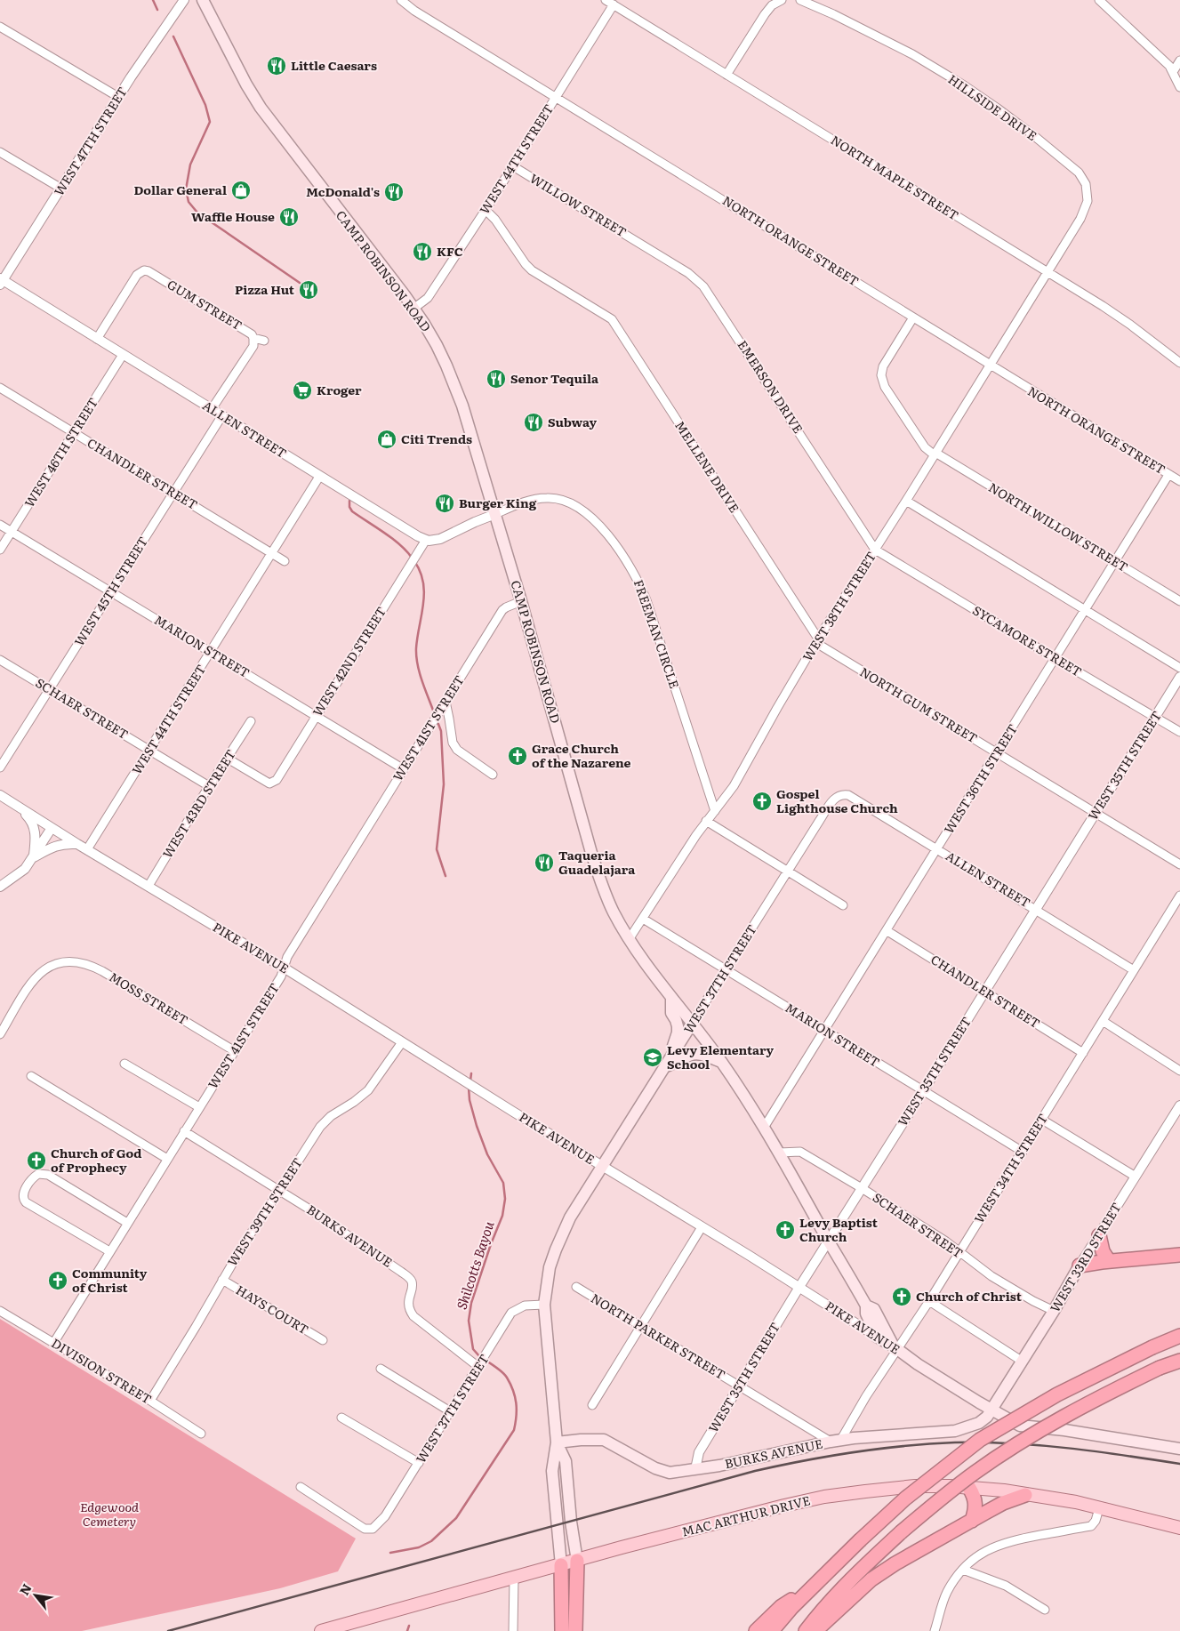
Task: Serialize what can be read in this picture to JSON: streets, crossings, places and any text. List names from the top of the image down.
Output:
{
  "streets": {
    "main road": [
      "CAMP ROBINSON ROAD",
      "PIKE AVENUE",
      "WEST 37TH STREET",
      "BURKS AVENUE",
      "WEST 33RD STREET",
      "MAC ARTHUR DRIVE"
    ],
    "street": [
      "HILLSIDE DRIVE",
      "WEST 47TH STREET",
      "WEST 44TH STREET",
      "NORTH MAPLE STREET",
      "WILLOW STREET",
      "NORTH ORANGE STREET",
      "GUM STREET",
      "EMERSON DRIVE",
      "ALLEN STREET",
      "WEST 46TH STREET",
      "MELLENE DRIVE",
      "CHANDLER STREET",
      "NORTH WILLOW STREET",
      "WEST 45TH STREET",
      "WEST 38TH STREET",
      "FREEMAN CIRCLE",
      "SYCAMORE STREET",
      "MARION STREET",
      "WEST 42ND STREET",
      "NORTH GUM STREET",
      "SCHAER STREET",
      "WEST 41ST STREET",
      "WEST 35TH STREET",
      "WEST 36TH STREET",
      "WEST 43RD STREET",
      "MOSS STREET",
      "WEST 34TH STREET",
      "WEST 39TH STREET",
      "HAYS COURT",
      "NORTH PARKER STREET",
      "DIVISION STREET"
    ]
  },
  "crossings": [
    ["HILLSIDE DRIVE", "NORTH MAPLE STREET"],
    ["HILLSIDE DRIVE", "WEST 38TH STREET"],
    ["WEST 47TH STREET", "ALLEN STREET"],
    ["WEST 44TH STREET", "NORTH MAPLE STREET"],
    ["WEST 44TH STREET", "WILLOW STREET"],
    ["WEST 44TH STREET", "NORTH ORANGE STREET"],
    ["WEST 44TH STREET", "CAMP ROBINSON ROAD"],
    ["WEST 44TH STREET", "ALLEN STREET"],
    ["WEST 44TH STREET", "MELLENE DRIVE"],
    ["WEST 44TH STREET", "CHANDLER STREET"],
    ["WEST 44TH STREET", "MARION STREET"],
    ["WEST 44TH STREET", "SCHAER STREET"],
    ["WEST 44TH STREET", "PIKE AVENUE"],
    ["NORTH MAPLE STREET", "WEST 38TH STREET"],
    ["WILLOW STREET", "EMERSON DRIVE"],
    ["NORTH ORANGE STREET", "NORTH WILLOW STREET"],
    ["NORTH ORANGE STREET", "WEST 38TH STREET"],
    ["NORTH ORANGE STREET", "WEST 36TH STREET"],
    ["CAMP ROBINSON ROAD", "WEST 38TH STREET"],
    ["CAMP ROBINSON ROAD", "FREEMAN CIRCLE"],
    ["CAMP ROBINSON ROAD", "SCHAER STREET"],
    ["CAMP ROBINSON ROAD", "WEST 41ST STREET"],
    ["CAMP ROBINSON ROAD", "WEST 35TH STREET"],
    ["CAMP ROBINSON ROAD", "WEST 36TH STREET"],
    ["CAMP ROBINSON ROAD", "PIKE AVENUE"],
    ["CAMP ROBINSON ROAD", "WEST 37TH STREET"],
    ["CAMP ROBINSON ROAD", "WEST 34TH STREET"],
    ["GUM STREET", "ALLEN STREET"],
    ["EMERSON DRIVE", "WEST 38TH STREET"],
    ["EMERSON DRIVE", "SYCAMORE STREET"],
    ["ALLEN STREET", "WEST 46TH STREET"],
    ["ALLEN STREET", "WEST 45TH STREET"],
    ["ALLEN STREET", "WEST 42ND STREET"],
    ["ALLEN STREET", "WEST 35TH STREET"],
    ["ALLEN STREET", "WEST 36TH STREET"],
    ["ALLEN STREET", "WEST 37TH STREET"],
    ["ALLEN STREET", "WEST 34TH STREET"],
    ["WEST 46TH STREET", "CHANDLER STREET"],
    ["WEST 46TH STREET", "MARION STREET"],
    ["MELLENE DRIVE", "WEST 38TH STREET"],
    ["MELLENE DRIVE", "NORTH GUM STREET"],
    ["CHANDLER STREET", "WEST 45TH STREET"],
    ["CHANDLER STREET", "WEST 35TH STREET"],
    ["CHANDLER STREET", "WEST 36TH STREET"],
    ["CHANDLER STREET", "WEST 34TH STREET"],
    ["NORTH WILLOW STREET", "WEST 38TH STREET"],
    ["NORTH WILLOW STREET", "WEST 36TH STREET"],
    ["WEST 45TH STREET", "MARION STREET"],
    ["WEST 45TH STREET", "SCHAER STREET"],
    ["WEST 38TH STREET", "FREEMAN CIRCLE"],
    ["WEST 38TH STREET", "SYCAMORE STREET"],
    ["WEST 38TH STREET", "MARION STREET"],
    ["WEST 38TH STREET", "NORTH GUM STREET"],
    ["SYCAMORE STREET", "WEST 35TH STREET"],
    ["SYCAMORE STREET", "WEST 36TH STREET"],
    ["MARION STREET", "WEST 42ND STREET"],
    ["MARION STREET", "WEST 41ST STREET"],
    ["MARION STREET", "WEST 35TH STREET"],
    ["MARION STREET", "WEST 36TH STREET"],
    ["MARION STREET", "WEST 37TH STREET"],
    ["MARION STREET", "WEST 34TH STREET"],
    ["WEST 42ND STREET", "WEST 43RD STREET"],
    ["NORTH GUM STREET", "WEST 35TH STREET"],
    ["NORTH GUM STREET", "WEST 36TH STREET"],
    ["SCHAER STREET", "WEST 35TH STREET"],
    ["SCHAER STREET", "WEST 43RD STREET"],
    ["SCHAER STREET", "WEST 34TH STREET"],
    ["SCHAER STREET", "WEST 33RD STREET"],
    ["WEST 41ST STREET", "PIKE AVENUE"],
    ["WEST 41ST STREET", "MOSS STREET"],
    ["WEST 41ST STREET", "BURKS AVENUE"],
    ["WEST 41ST STREET", "DIVISION STREET"],
    ["WEST 35TH STREET", "PIKE AVENUE"],
    ["WEST 35TH STREET", "BURKS AVENUE"],
    ["WEST 35TH STREET", "NORTH PARKER STREET"],
    ["WEST 43RD STREET", "PIKE AVENUE"],
    ["PIKE AVENUE", "WEST 37TH STREET"],
    ["PIKE AVENUE", "WEST 34TH STREET"],
    ["PIKE AVENUE", "WEST 39TH STREET"],
    ["PIKE AVENUE", "BURKS AVENUE"],
    ["PIKE AVENUE", "WEST 33RD STREET"],
    ["WEST 37TH STREET", "BURKS AVENUE"],
    ["WEST 34TH STREET", "BURKS AVENUE"],
    ["WEST 34TH STREET", "NORTH PARKER STREET"],
    ["WEST 39TH STREET", "BURKS AVENUE"],
    ["WEST 39TH STREET", "HAYS COURT"],
    ["WEST 39TH STREET", "DIVISION STREET"],
    ["BURKS AVENUE", "WEST 33RD STREET"],
    ["BURKS AVENUE", "NORTH PARKER STREET"]
  ],
  "water": ["Shilcotts Bayou"],
  "parks": ["Edgewood Cemetery"],
  "places": {
    "restaurant": [
      "Little Caesars",
      "McDonald's",
      "Waffle House",
      "KFC",
      "Pizza Hut",
      "Senor Tequila",
      "Subway",
      "Burger King",
      "Taqueria Guadelajara"
    ],
    "shop": ["Dollar General", "Citi Trends"],
    "supermarket": ["Kroger"],
    "church": [
      "Grace Church of the Nazarene",
      "Gospel Lighthouse Church",
      "Church of God of Prophecy",
      "Levy Baptist Church",
      "Community of Christ",
      "Church of Christ"
    ],
    "school or university": ["Levy Elementary School"]
  },
  "north": "top left"
}
